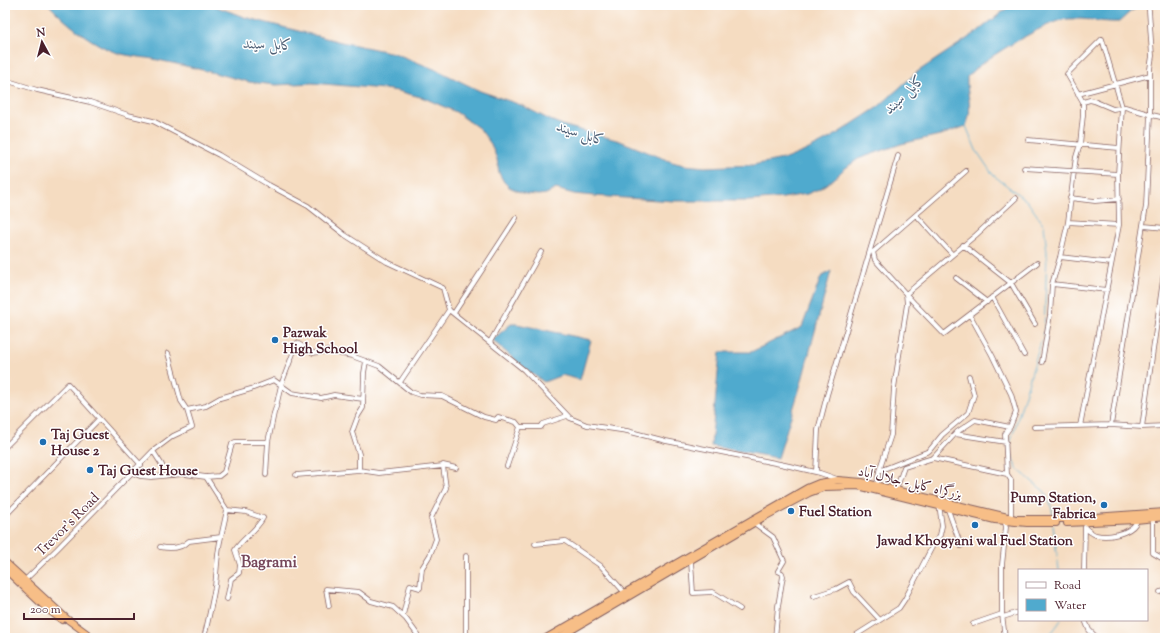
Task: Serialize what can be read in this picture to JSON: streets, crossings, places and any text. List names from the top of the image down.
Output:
{
  "streets": {
    "highway": ["بزرگراه کابل- جلال آباد"],
    "street": ["Trevor's Road"]
  },
  "districts": ["Bagrami"],
  "water": ["کابل سيند"],
  "places": [
    "Pazwak High School",
    "Taj Guest House 2",
    "Taj Guest House",
    "Pump Station, Fabrica",
    "Fuel Station",
    "Jawad Khogyani wal Fuel Station"
  ],
  "legend": ["Road", "Water"],
  "scale_bar": "200 m",
  "north": "top"
}
